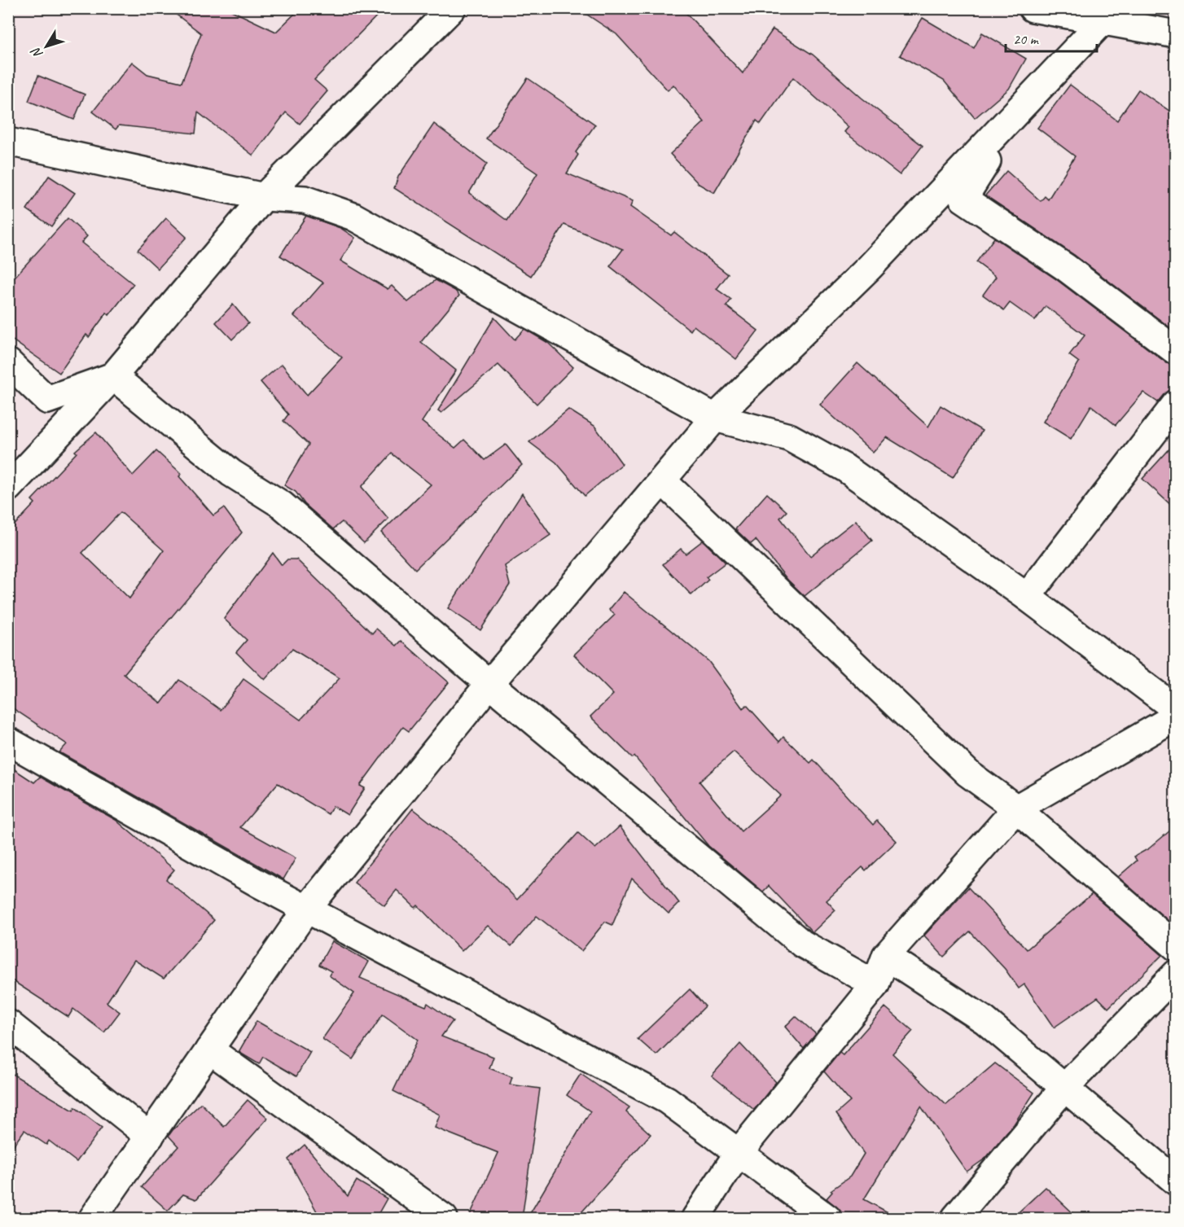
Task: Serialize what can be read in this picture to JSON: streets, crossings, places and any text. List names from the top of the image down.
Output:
{
  "scale_bar": "20 m",
  "north": "bottom left"
}
